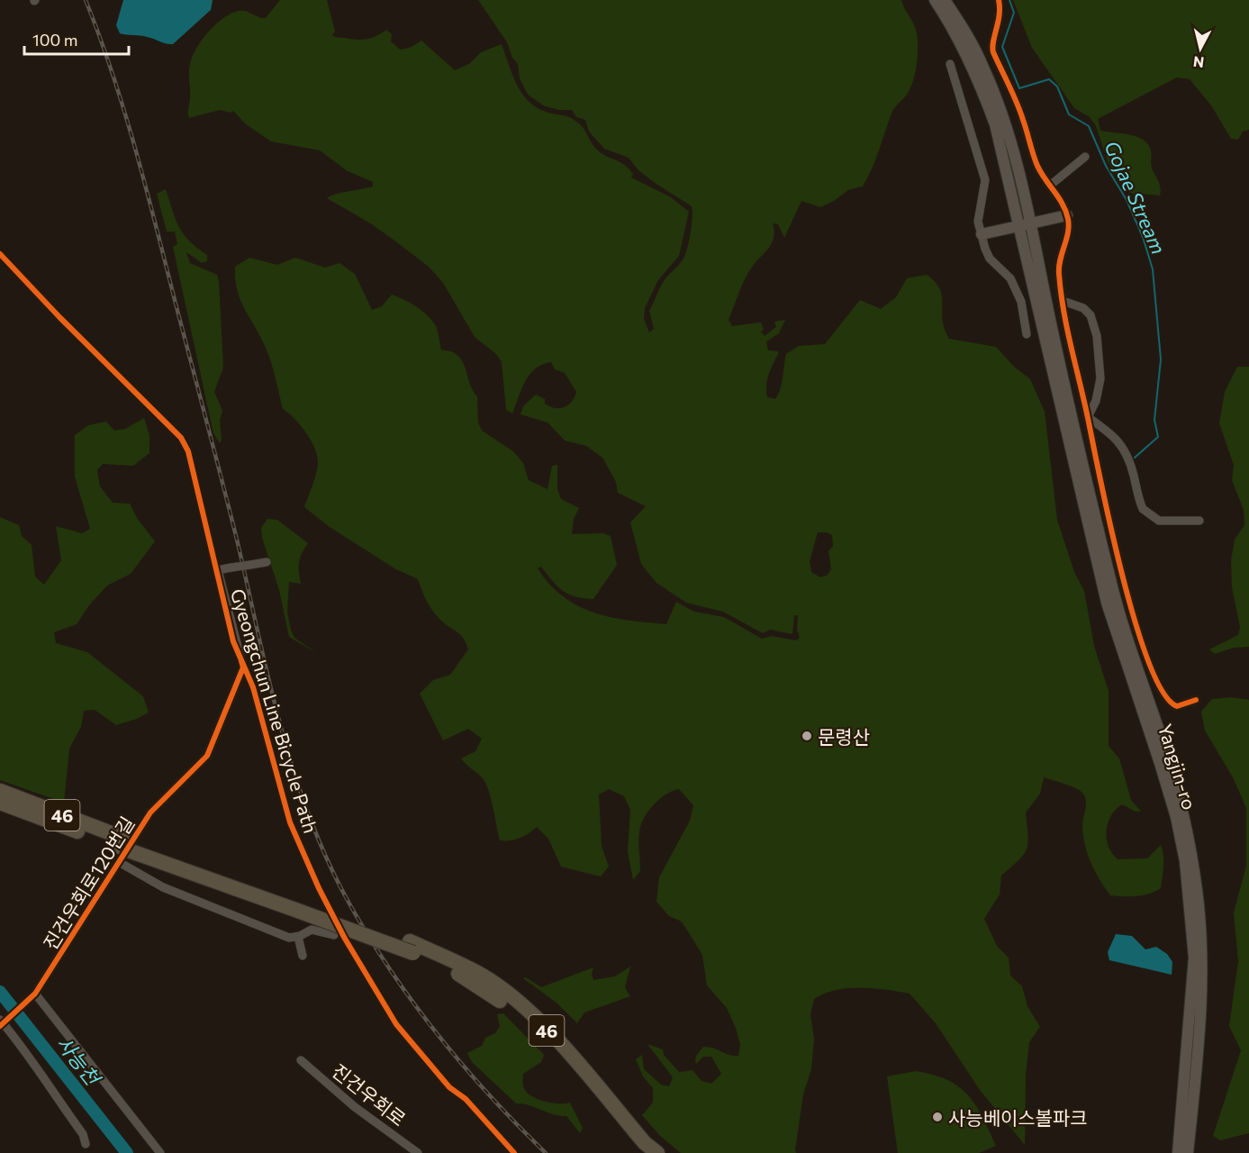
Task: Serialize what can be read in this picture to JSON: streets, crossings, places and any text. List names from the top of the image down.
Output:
{
  "streets": {
    "highway": ["46"],
    "main road": ["Yangjin-ro"],
    "street": ["진건우회로120번길", "진건우회로"],
    "cycle path": ["Gyeongchun Line Bicycle Path"]
  },
  "crossings": [
    ["46", "진건우회로120번길"]
  ],
  "water": ["Gojae Stream", "사능천"],
  "places": ["문령산", "사능베이스볼파크"],
  "scale_bar": "100 m",
  "north": "bottom"
}
